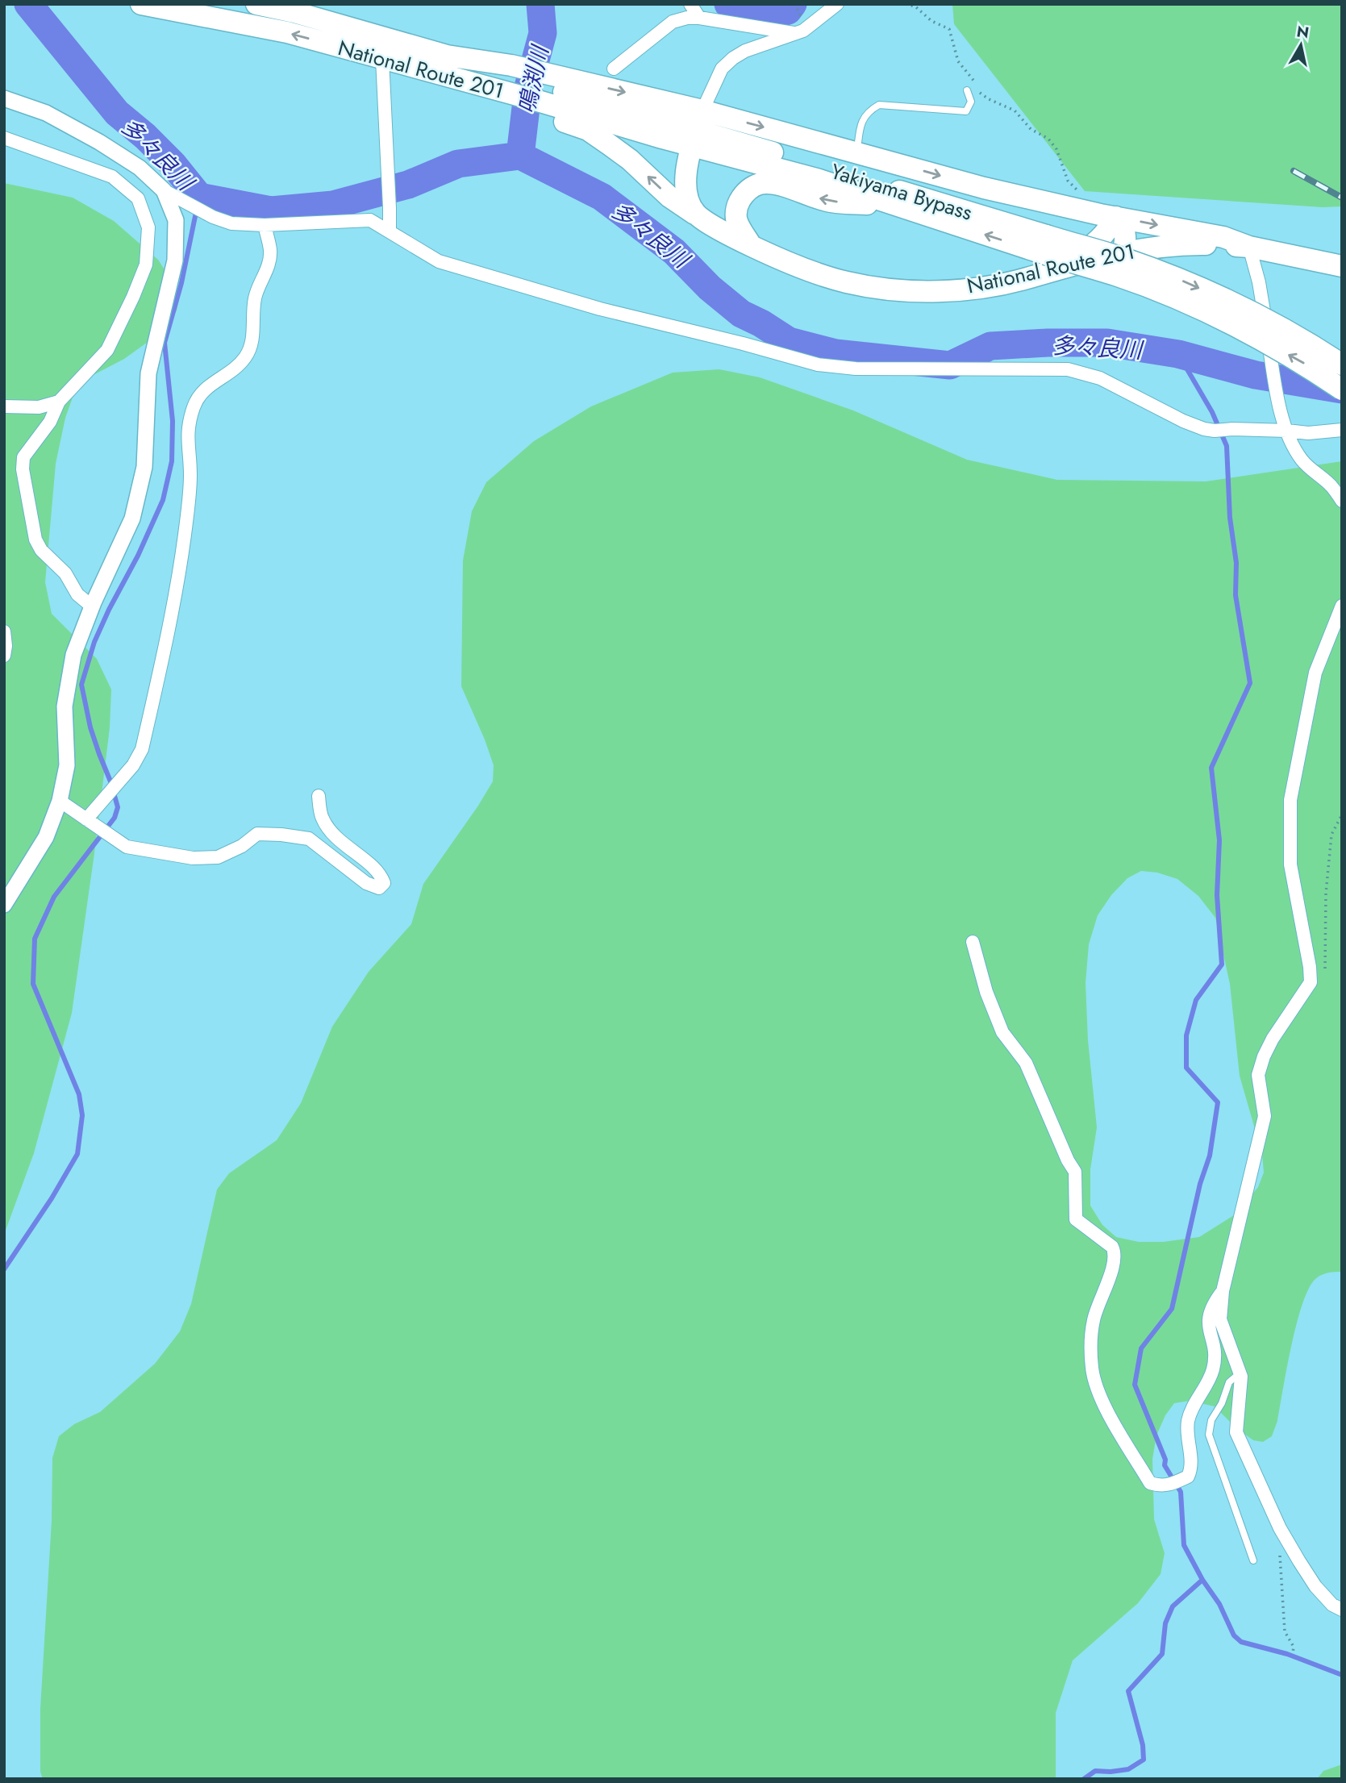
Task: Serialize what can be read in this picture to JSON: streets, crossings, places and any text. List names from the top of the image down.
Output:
{
  "streets": {
    "highway": ["National Route 201", "Yakiyama Bypass"]
  },
  "crossings": [
    ["National Route 201", "Yakiyama Bypass"]
  ],
  "water": ["鳴渕川", "多々良川"],
  "north": "top"
}
